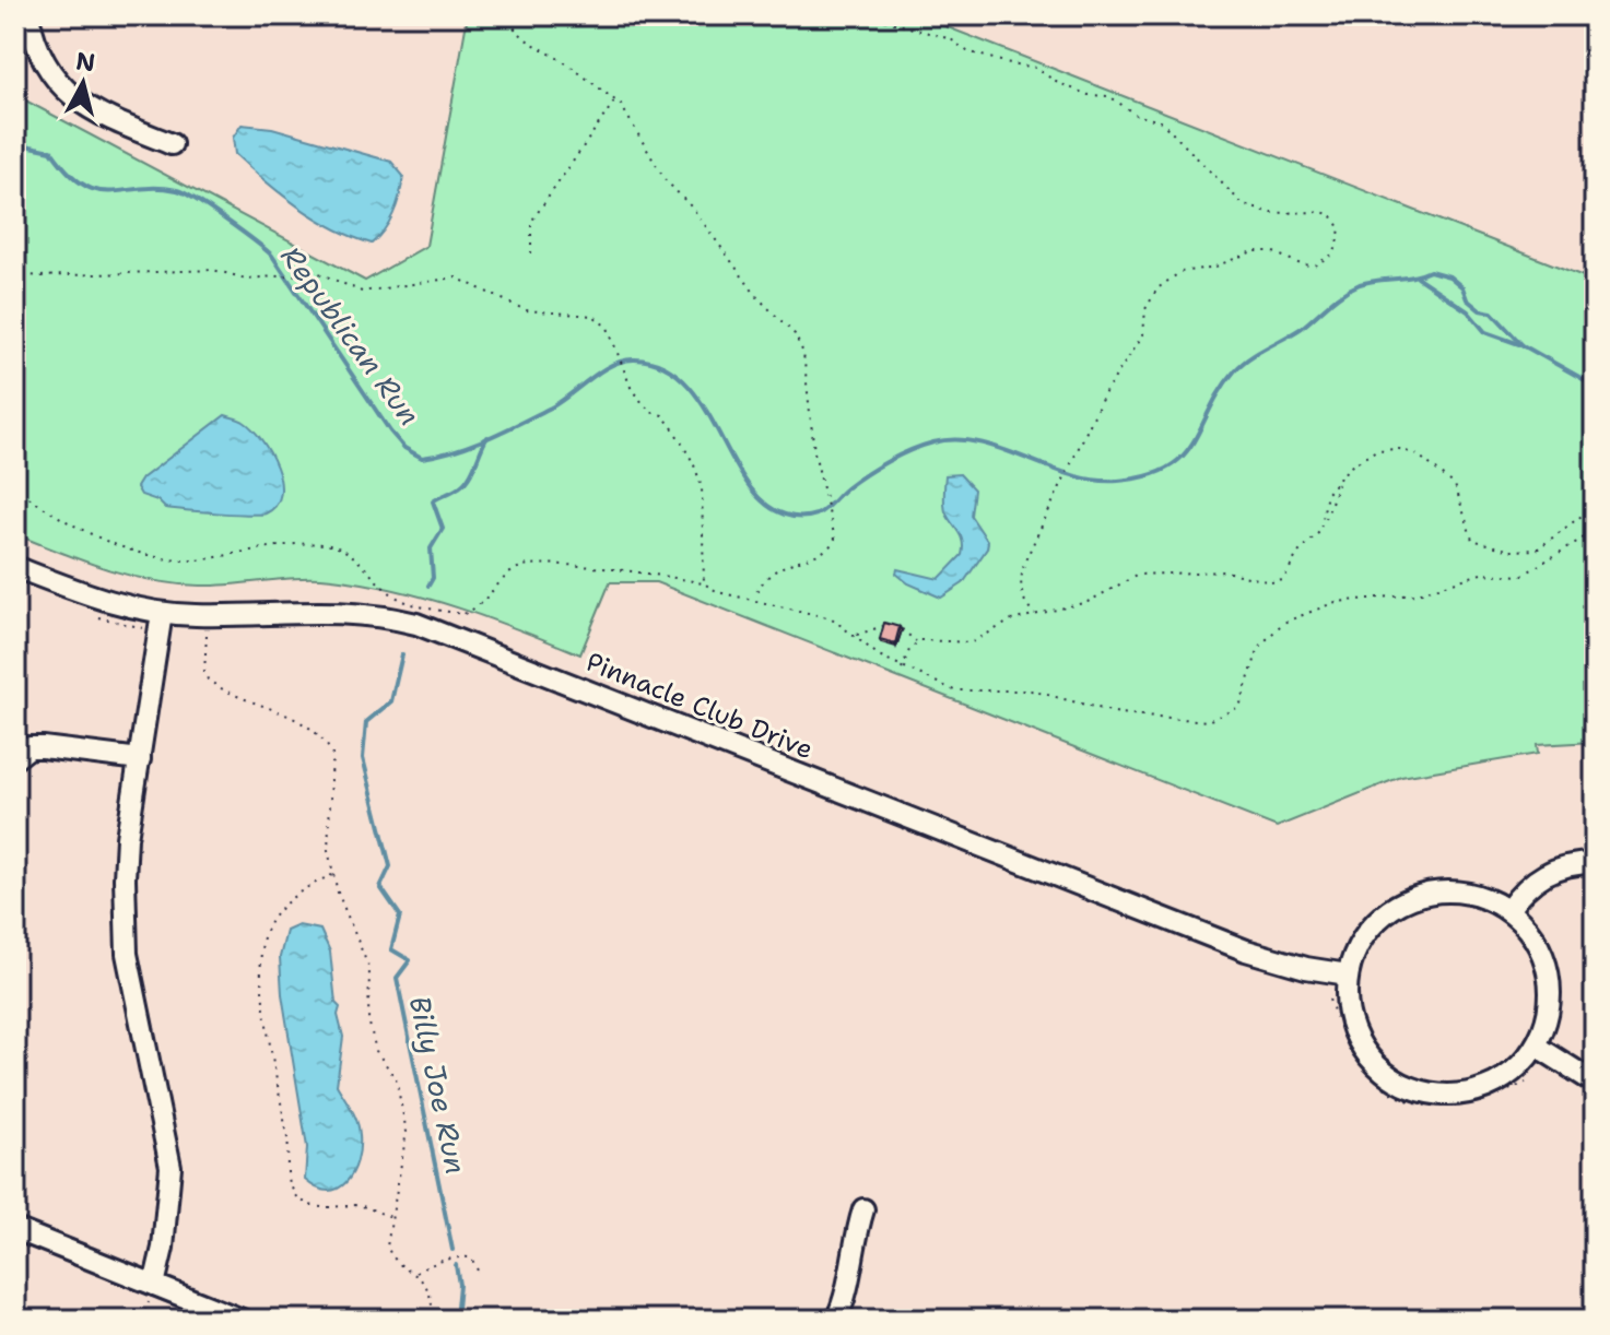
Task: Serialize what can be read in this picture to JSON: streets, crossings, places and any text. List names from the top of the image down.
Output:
{
  "streets": {
    "street": ["Pinnacle Club Drive"]
  },
  "water": ["Republican Run", "Billy Joe Run"],
  "north": "top"
}
